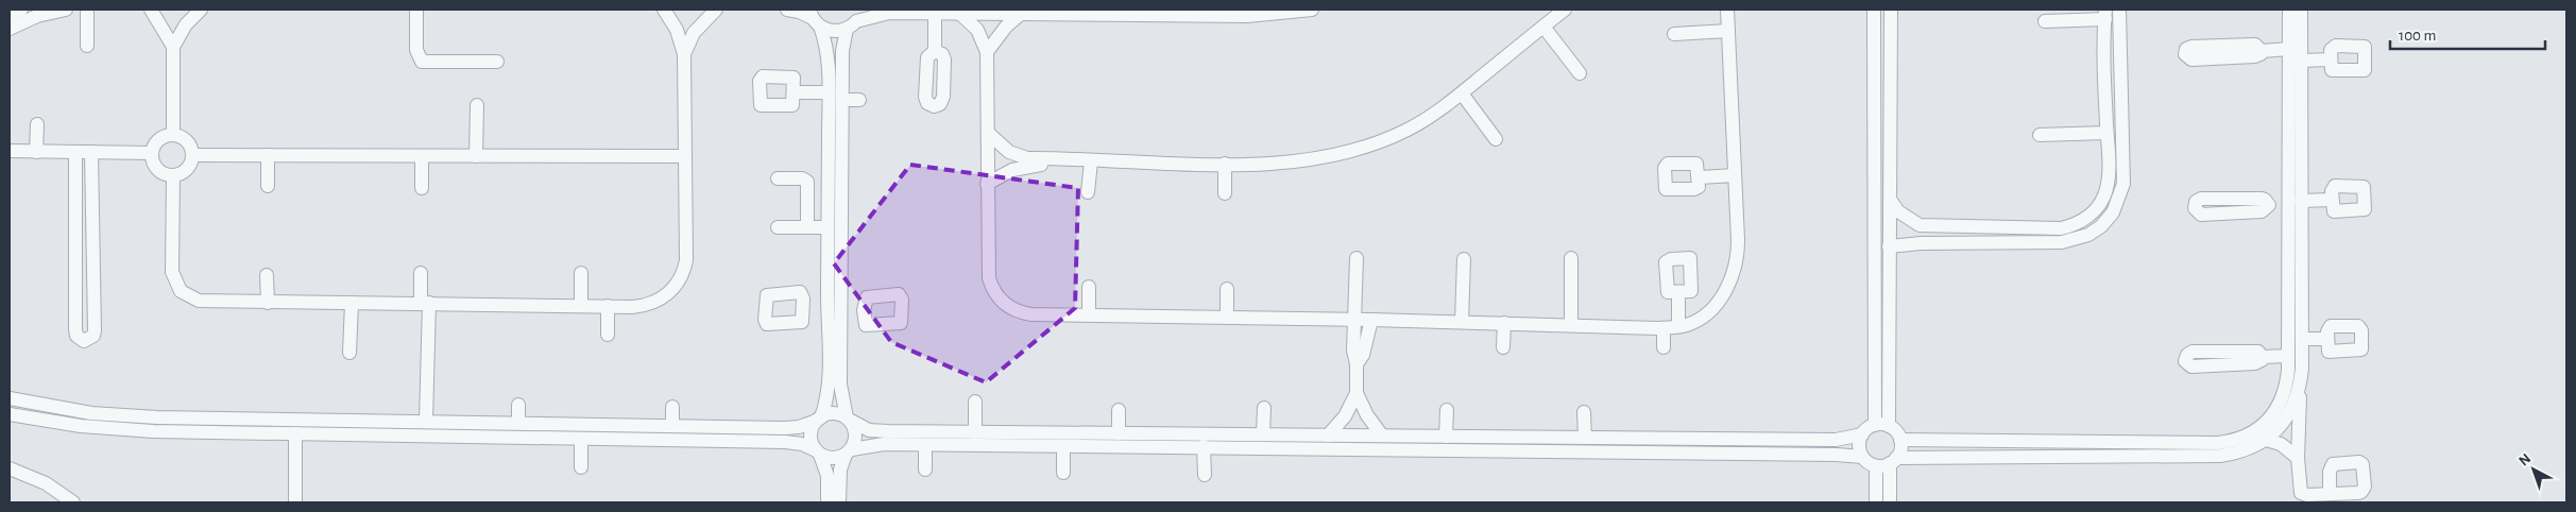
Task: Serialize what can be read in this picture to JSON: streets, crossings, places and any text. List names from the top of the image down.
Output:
{
  "scale_bar": "100 m",
  "north": "top left"
}
